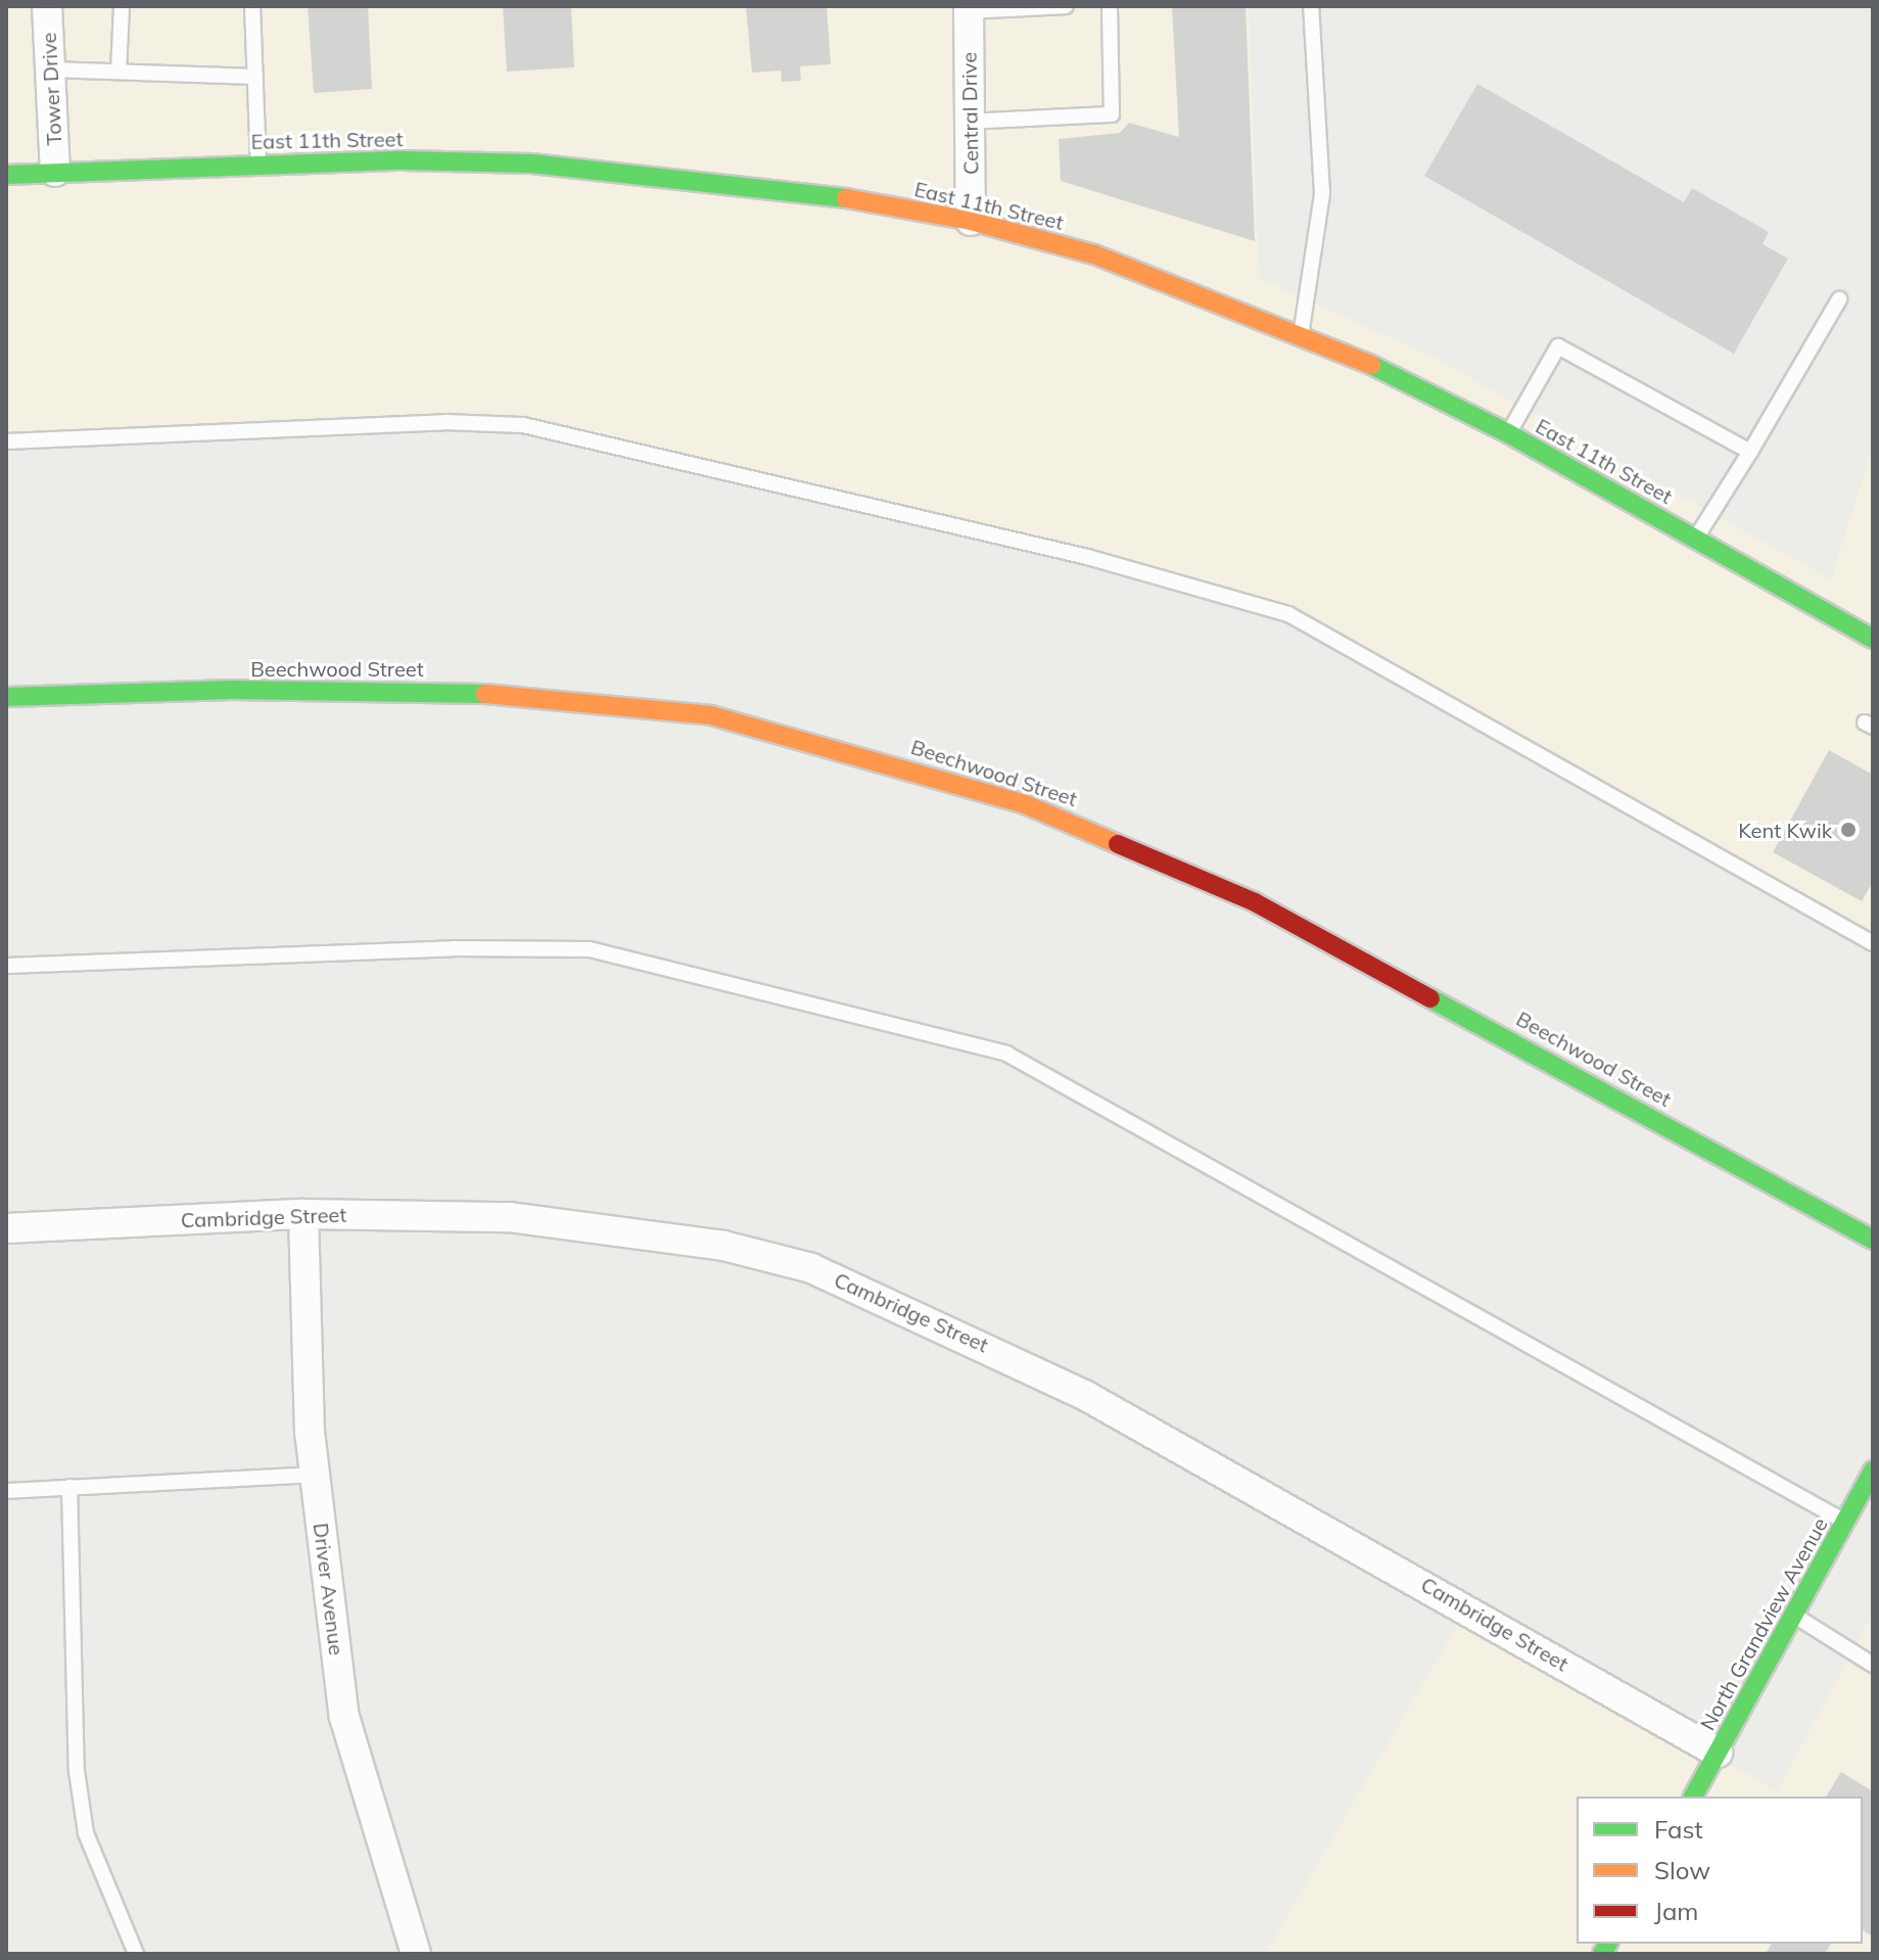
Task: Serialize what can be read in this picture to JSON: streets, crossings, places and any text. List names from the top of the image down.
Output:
{
  "streets": {
    "street": [
      "Tower Drive",
      "Central Drive",
      "East 11th Street",
      "Beechwood Street",
      "Cambridge Street",
      "Driver Avenue",
      "North Grandview Avenue"
    ]
  },
  "crossings": [
    ["Tower Drive", "East 11th Street"],
    ["Central Drive", "East 11th Street"],
    ["Cambridge Street", "Driver Avenue"],
    ["Cambridge Street", "North Grandview Avenue"]
  ],
  "places": ["Kent Kwik"],
  "legend": ["Fast", "Slow", "Jam"]
}
